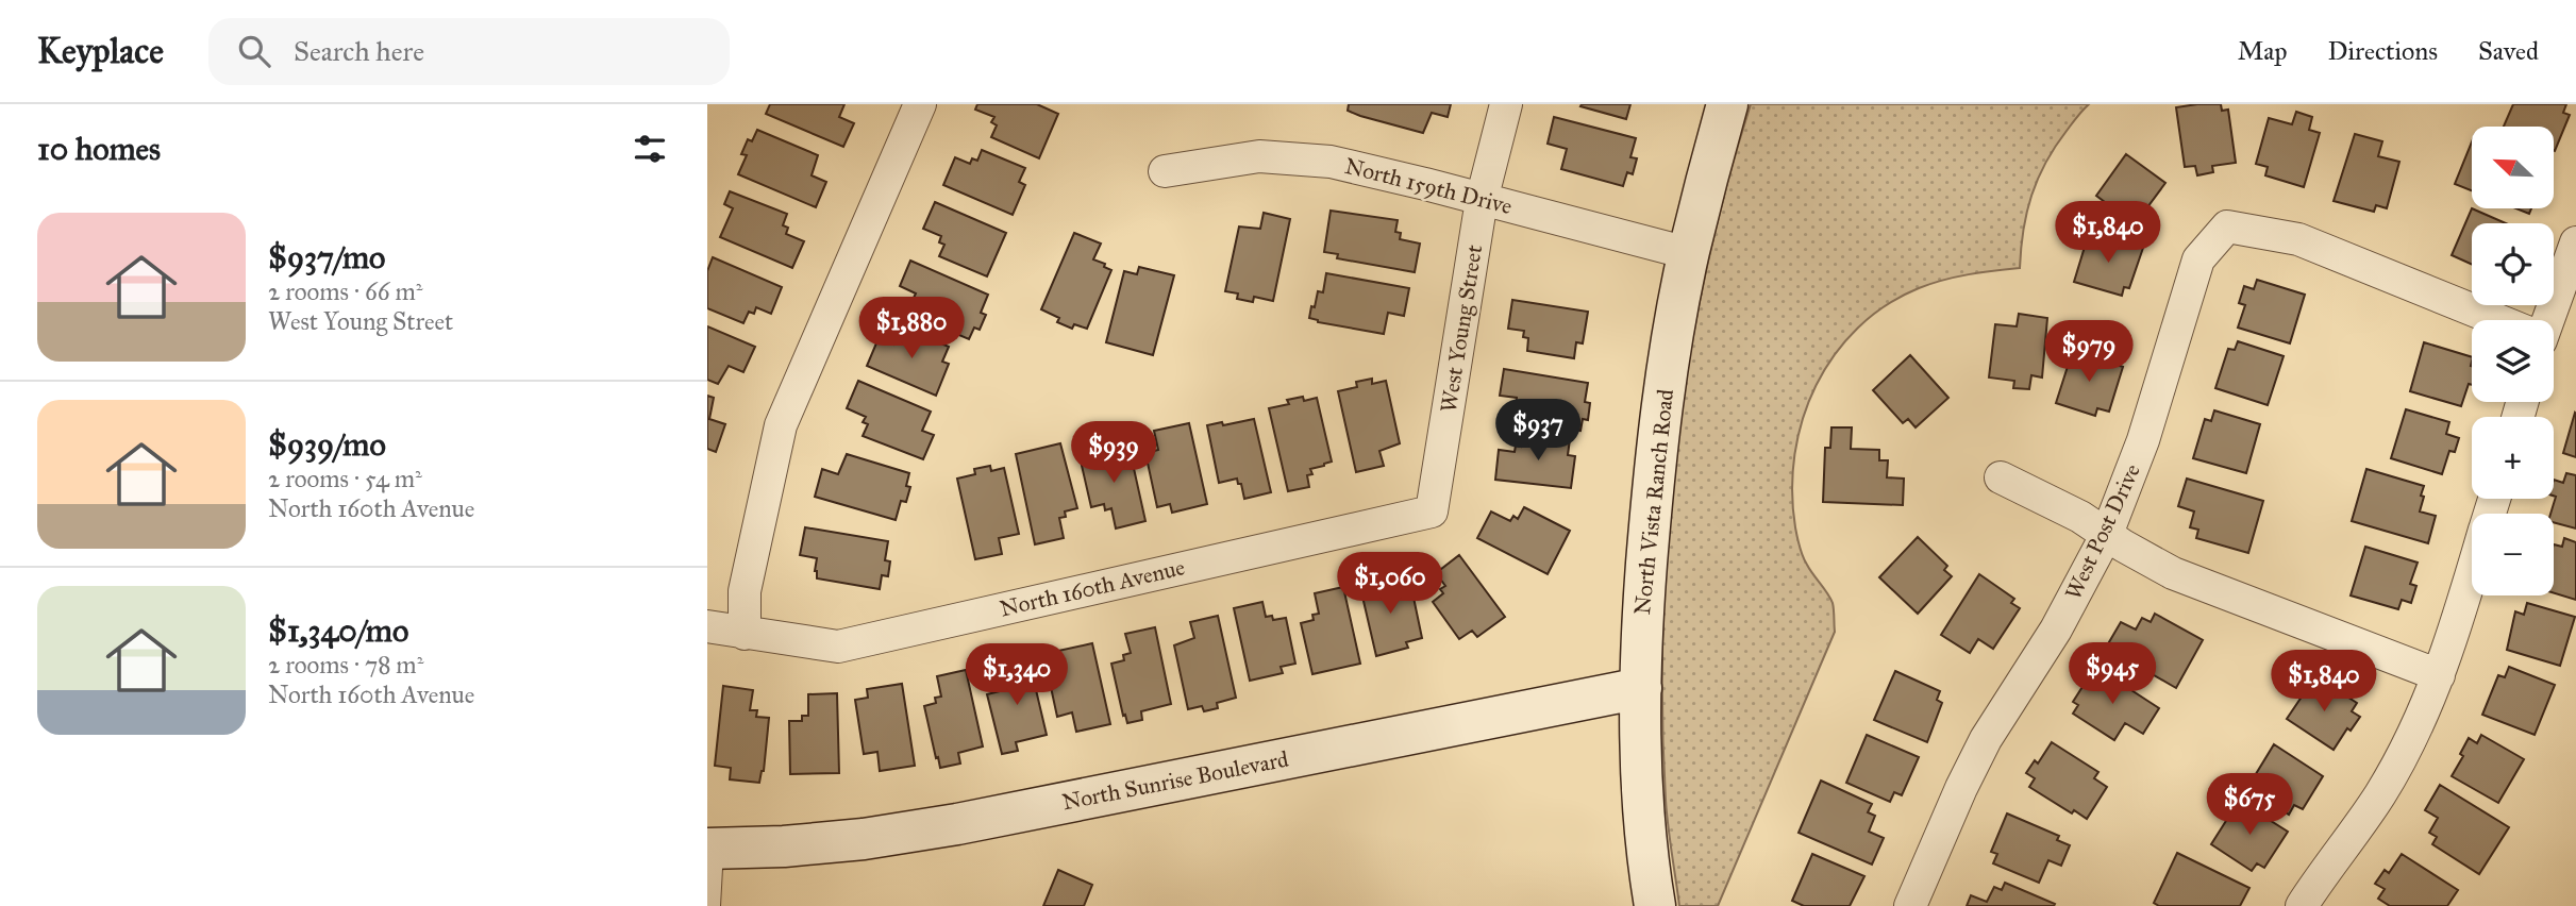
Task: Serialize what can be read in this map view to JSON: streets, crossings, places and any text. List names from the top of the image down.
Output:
{
  "streets": {
    "street": [
      "North 159th Drive",
      "West Young Street",
      "North Vista Ranch Road",
      "West Post Drive",
      "North 160th Avenue",
      "North Sunrise Boulevard"
    ]
  },
  "crossings": [
    ["North 159th Drive", "West Young Street"],
    ["North 159th Drive", "North Vista Ranch Road"],
    ["West Young Street", "North 160th Avenue"],
    ["North Vista Ranch Road", "North Sunrise Boulevard"]
  ],
  "north": "top left",
  "page": {
    "header": "Keyplace",
    "search": "Search here",
    "nav": ["Map", "Directions", "Saved"],
    "heading": "10 homes",
    "map_buttons": ["+", "−"],
    "list": [
      {
        "name": "$937/mo",
        "note": "2 rooms · 66 m² · West Young Street"
      },
      {
        "name": "$939/mo",
        "note": "2 rooms · 54 m² · North 160th Avenue"
      },
      {
        "name": "$1,340/mo",
        "note": "2 rooms · 78 m² · North 160th Avenue"
      }
    ],
    "price": [
      "$1,840",
      "$1,880",
      "$979",
      "$937",
      "$939",
      "$1,060",
      "$945",
      "$1,340",
      "$1,840",
      "$675"
    ]
  }
}
